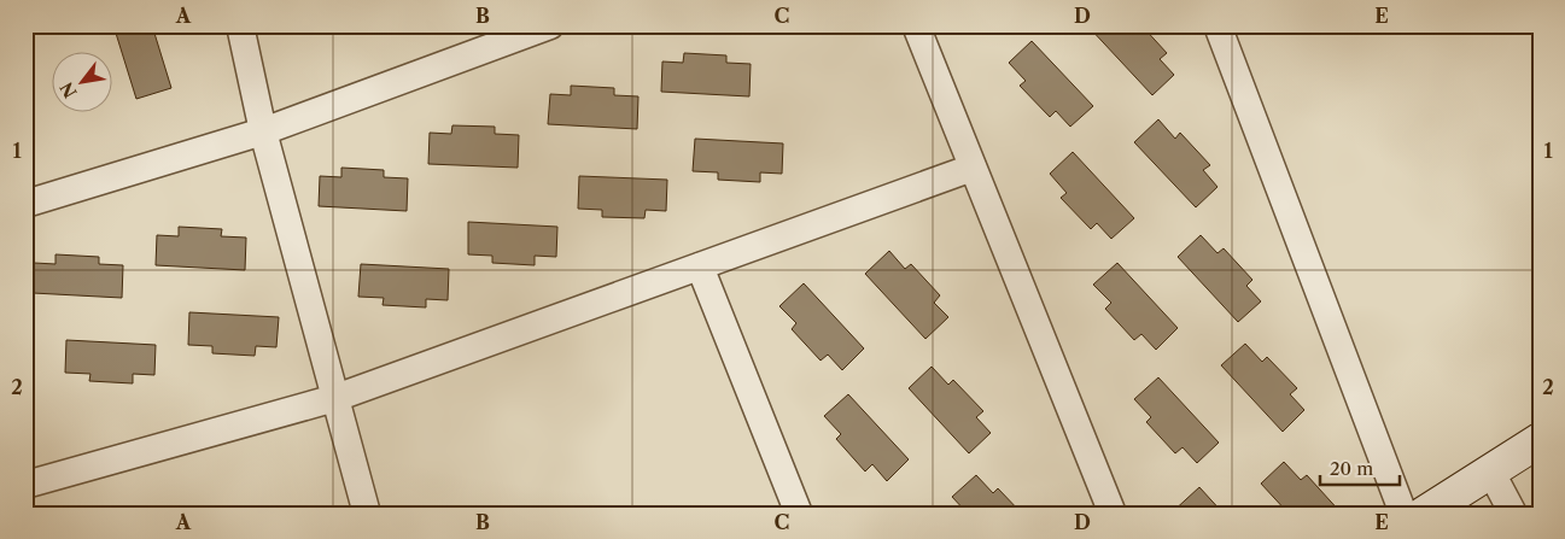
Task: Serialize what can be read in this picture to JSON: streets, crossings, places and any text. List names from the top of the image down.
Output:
{
  "scale_bar": "20 m",
  "north": "bottom left",
  "grid": {
    "columns": [
      "A",
      "B",
      "C",
      "D",
      "E"
    ],
    "rows": ["1", "2"]
  }
}
